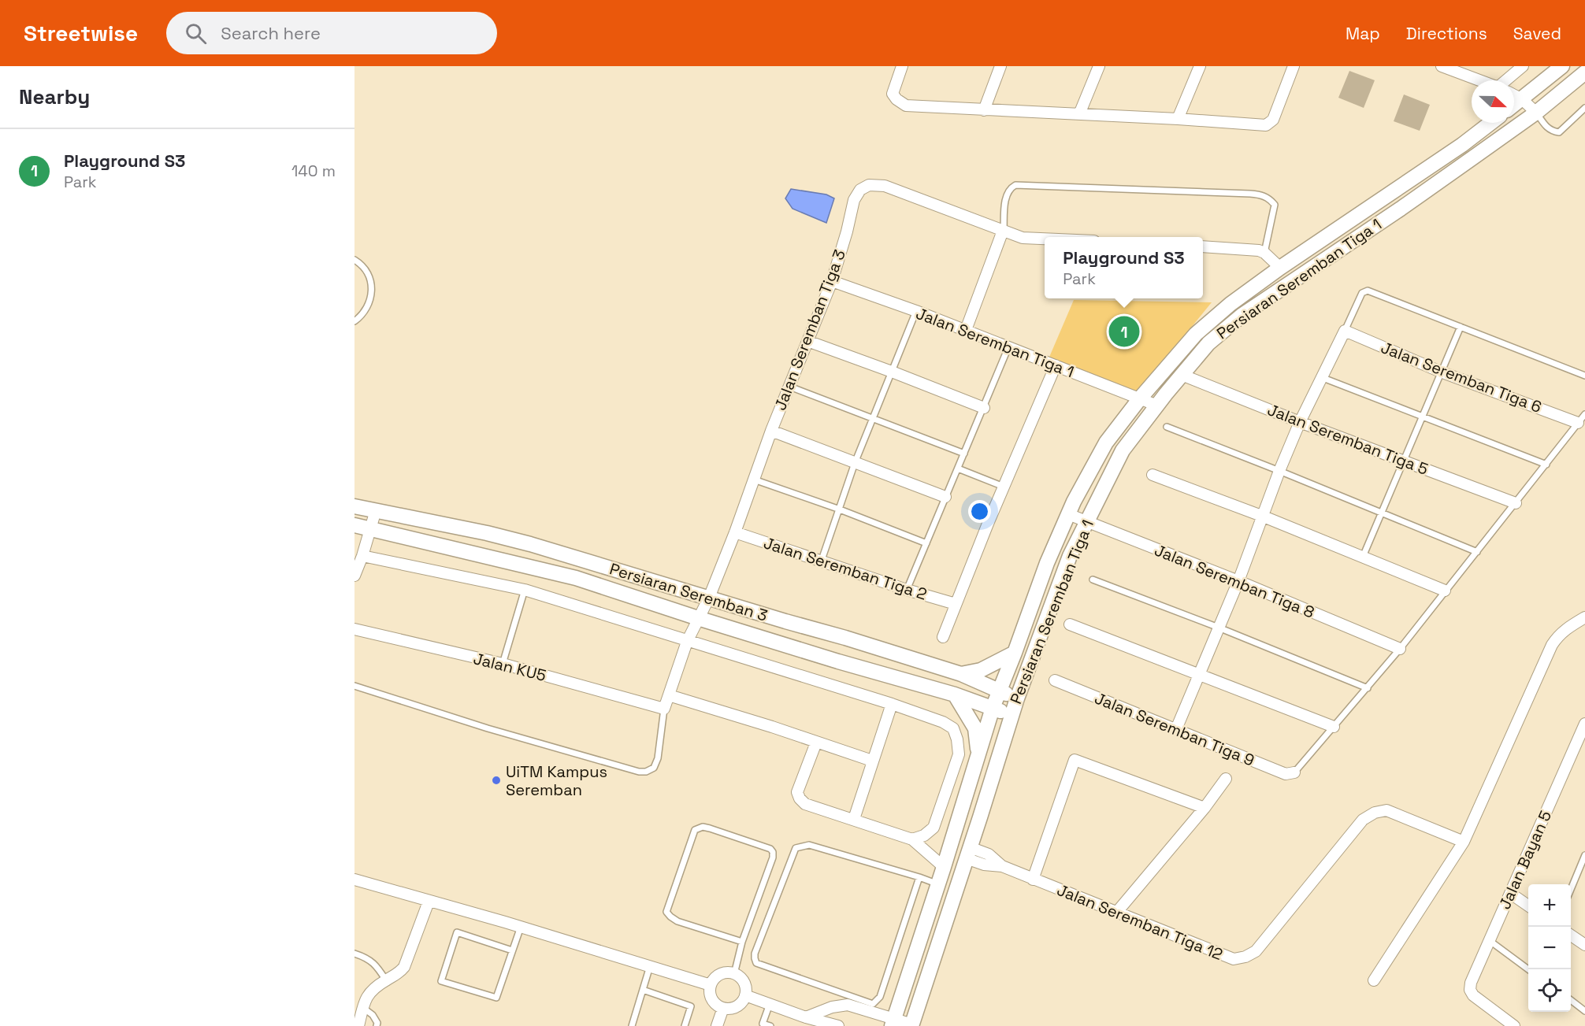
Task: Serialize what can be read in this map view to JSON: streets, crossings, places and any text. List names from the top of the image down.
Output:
{
  "streets": {
    "main road": ["Persiaran Seremban Tiga 1", "Persiaran Seremban 3"],
    "street": [
      "Jalan Seremban Tiga 3",
      "Jalan Seremban Tiga 1",
      "Jalan Seremban Tiga 6",
      "Jalan Seremban Tiga 5",
      "Jalan Seremban Tiga 2",
      "Jalan Seremban Tiga 8",
      "Jalan KU5",
      "Jalan Seremban Tiga 9",
      "Jalan Bayan 5",
      "Jalan Seremban Tiga 12"
    ]
  },
  "crossings": [
    ["Persiaran Seremban Tiga 1", "Jalan Seremban Tiga 1"],
    ["Persiaran Seremban Tiga 1", "Jalan Seremban Tiga 5"],
    ["Persiaran Seremban Tiga 1", "Jalan Seremban Tiga 8"],
    ["Persiaran Seremban Tiga 1", "Persiaran Seremban 3"],
    ["Persiaran Seremban Tiga 1", "Jalan Seremban Tiga 12"],
    ["Jalan Seremban Tiga 3", "Jalan Seremban Tiga 1"],
    ["Jalan Seremban Tiga 3", "Jalan Seremban Tiga 2"],
    ["Jalan Seremban Tiga 3", "Persiaran Seremban 3"],
    ["Jalan Seremban Tiga 3", "Jalan KU5"]
  ],
  "places": ["UiTM Kampus Seremban"],
  "north": "right",
  "page": {
    "header": "Streetwise",
    "search": "Search here",
    "nav": ["Map", "Directions", "Saved"],
    "heading": "Nearby",
    "list": [
      {
        "mark": "1",
        "name": "Playground S3",
        "note": "Park",
        "value": "140 m"
      }
    ],
    "popup": ["Playground S3", "Park"],
    "pins": "1",
    "map_buttons": ["+", "−"]
  }
}
